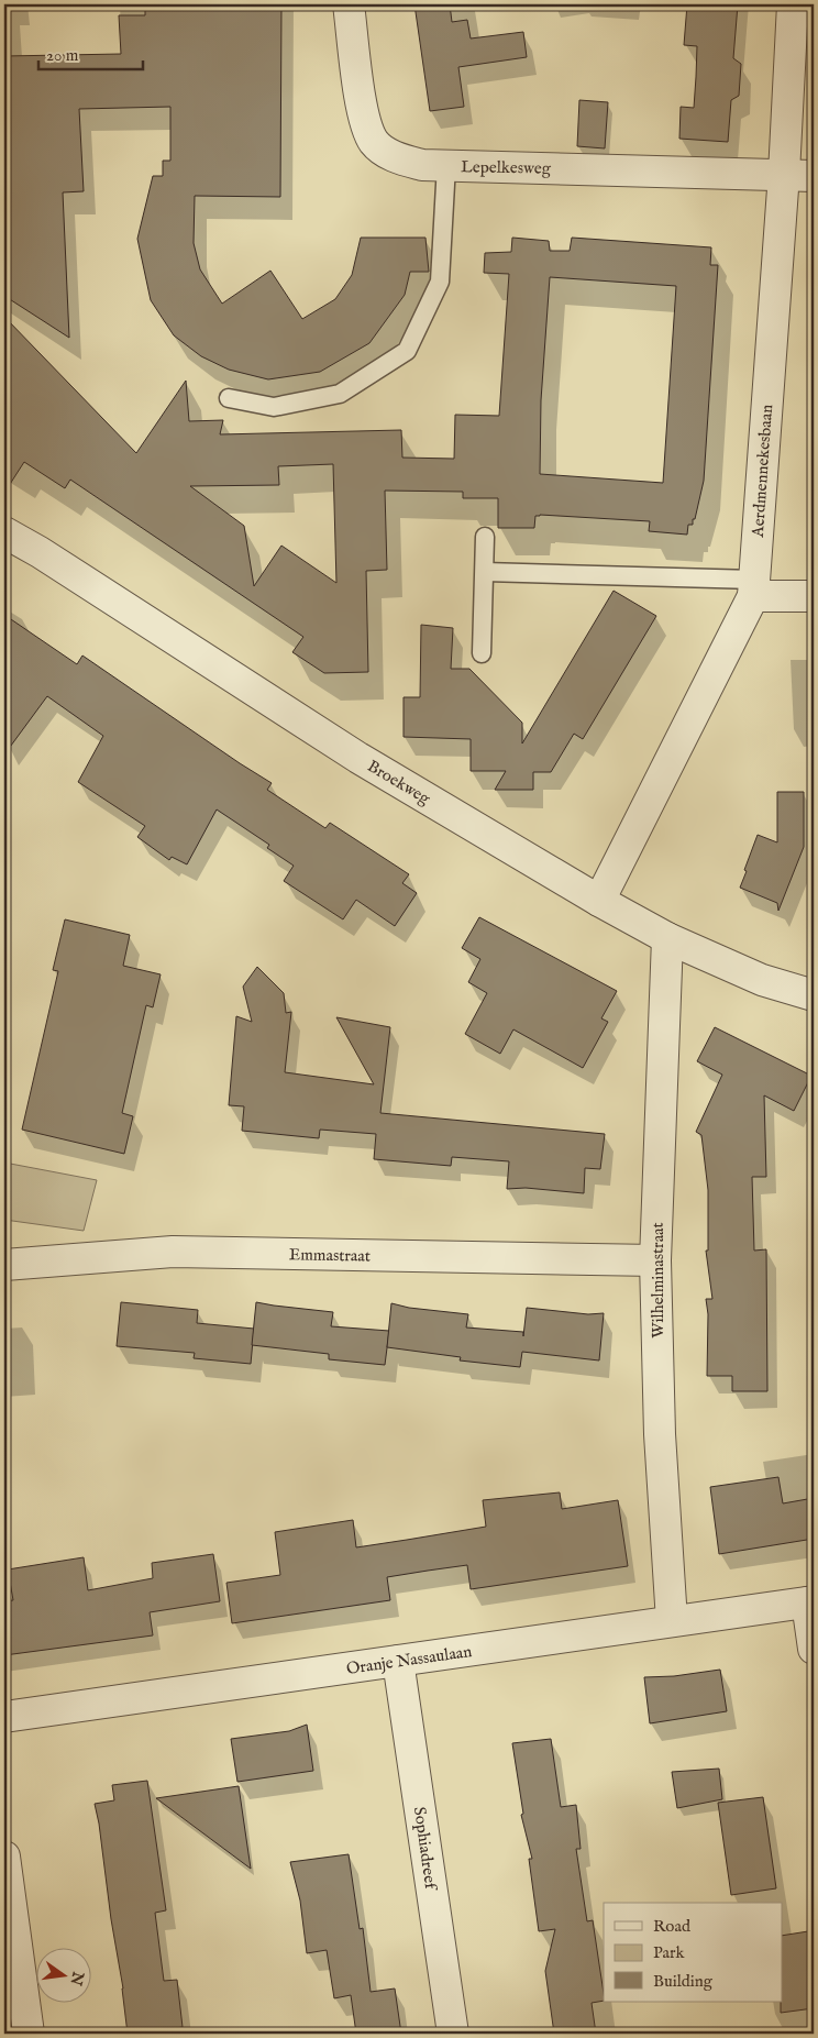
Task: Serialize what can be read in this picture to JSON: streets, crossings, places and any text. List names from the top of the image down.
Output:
{
  "streets": {
    "street": [
      "Lepelkesweg",
      "Aerdmennekesbaan",
      "Broekweg",
      "Emmastraat",
      "Wilhelminastraat",
      "Oranje Nassaulaan",
      "Sophiadreef"
    ]
  },
  "crossings": [
    ["Lepelkesweg", "Aerdmennekesbaan"],
    ["Aerdmennekesbaan", "Broekweg"],
    ["Broekweg", "Wilhelminastraat"],
    ["Emmastraat", "Wilhelminastraat"],
    ["Wilhelminastraat", "Oranje Nassaulaan"],
    ["Oranje Nassaulaan", "Sophiadreef"]
  ],
  "legend": ["Road", "Park", "Building"],
  "scale_bar": "20 m",
  "north": "right"
}
